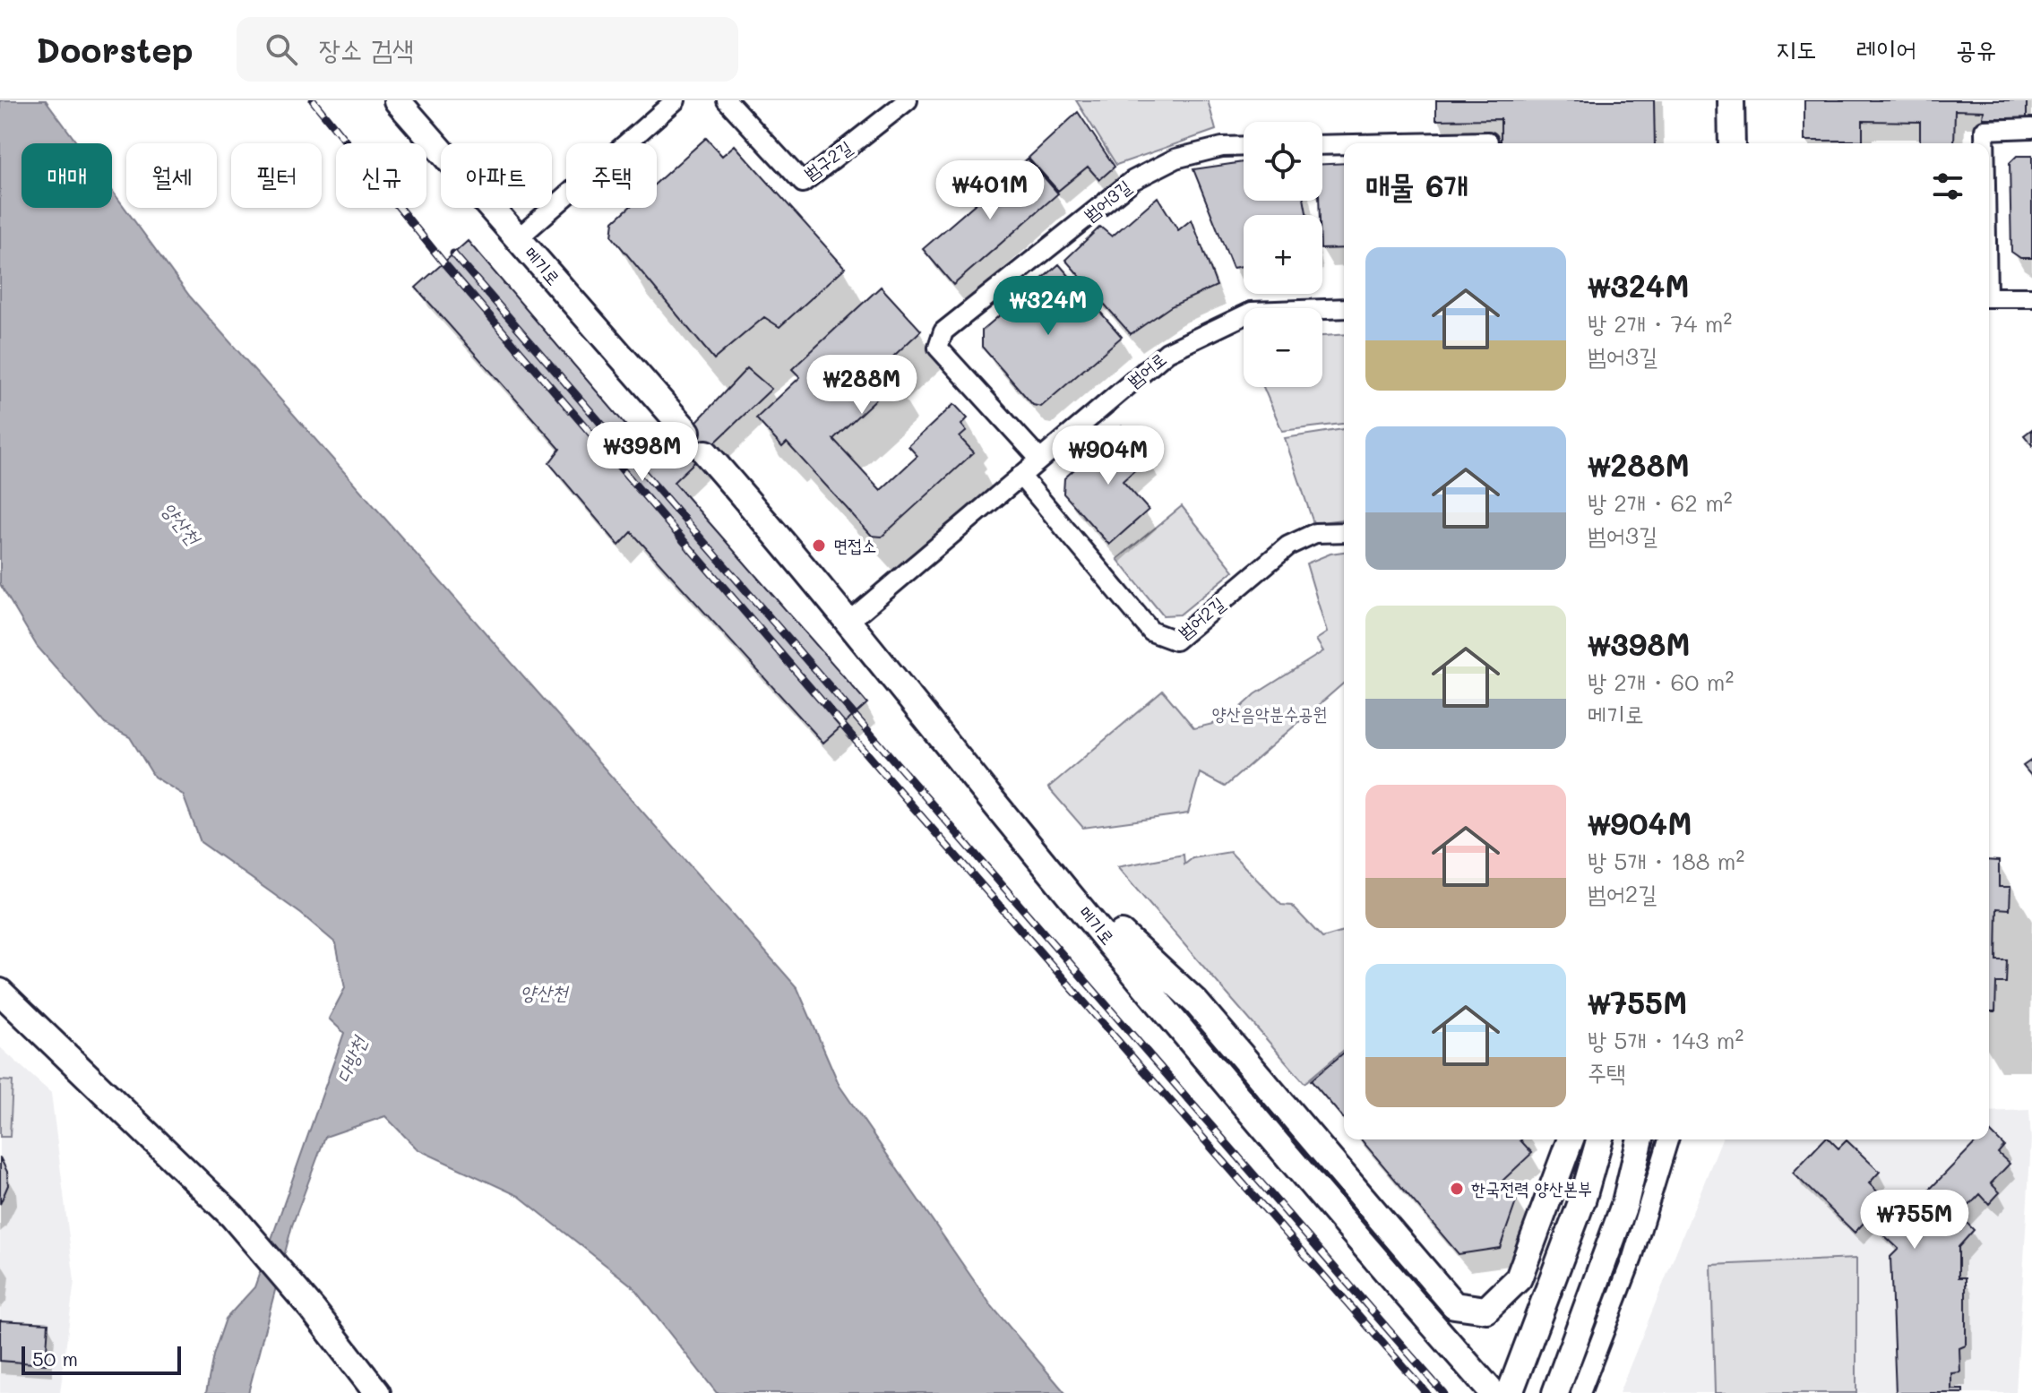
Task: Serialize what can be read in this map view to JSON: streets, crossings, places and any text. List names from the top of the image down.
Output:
{
  "streets": {
    "street": [
      "범구2길",
      "범어3길",
      "메기로",
      "범어로",
      "범어2길"
    ]
  },
  "crossings": [
    ["범어3길", "범어로"],
    ["메기로", "범어로"],
    ["범어로", "범어2길"]
  ],
  "water": ["양산천", "다방천"],
  "parks": ["양산음악분수공원"],
  "places": ["면접소", "한국전력 양산본부"],
  "scale_bar": "50 m",
  "page": {
    "header": "Doorstep",
    "search": "장소 검색",
    "nav": ["지도", "레이어", "공유"],
    "map_buttons": ["+", "−"],
    "chip": [
      "매매",
      "월세",
      "필터",
      "신규",
      "아파트",
      "주택"
    ],
    "heading": "매물 6개",
    "price": [
      "₩401M",
      "₩324M",
      "₩288M",
      "₩398M",
      "₩904M",
      "₩755M"
    ],
    "list": [
      {
        "name": "₩324M",
        "note": "방 2개 · 74 m² · 범어3길"
      },
      {
        "name": "₩288M",
        "note": "방 2개 · 62 m² · 범어3길"
      },
      {
        "name": "₩398M",
        "note": "방 2개 · 60 m² · 메기로"
      },
      {
        "name": "₩904M",
        "note": "방 5개 · 188 m² · 범어2길"
      },
      {
        "name": "₩755M",
        "note": "방 5개 · 143 m² · 주택"
      }
    ],
    "scale": "50 m"
  }
}
